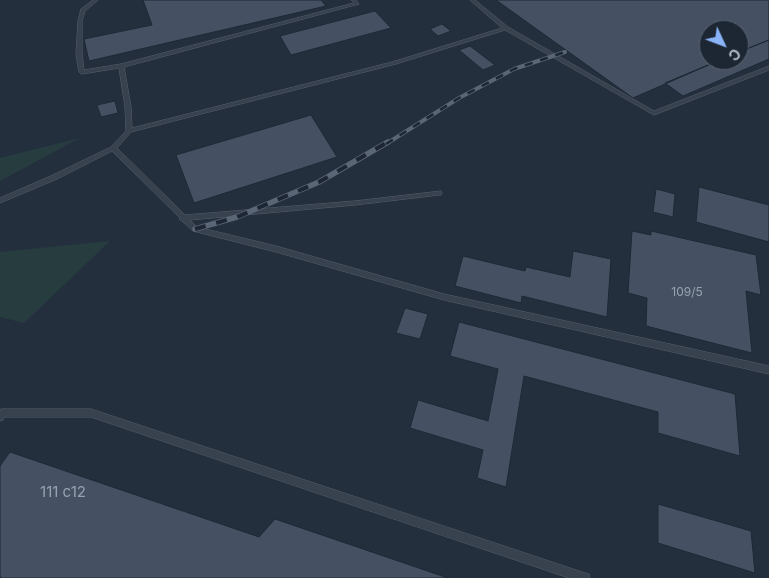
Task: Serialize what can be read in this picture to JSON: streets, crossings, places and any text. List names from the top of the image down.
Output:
{
  "house_numbers": ["109/5", "111 с12"],
  "north": "bottom right"
}
